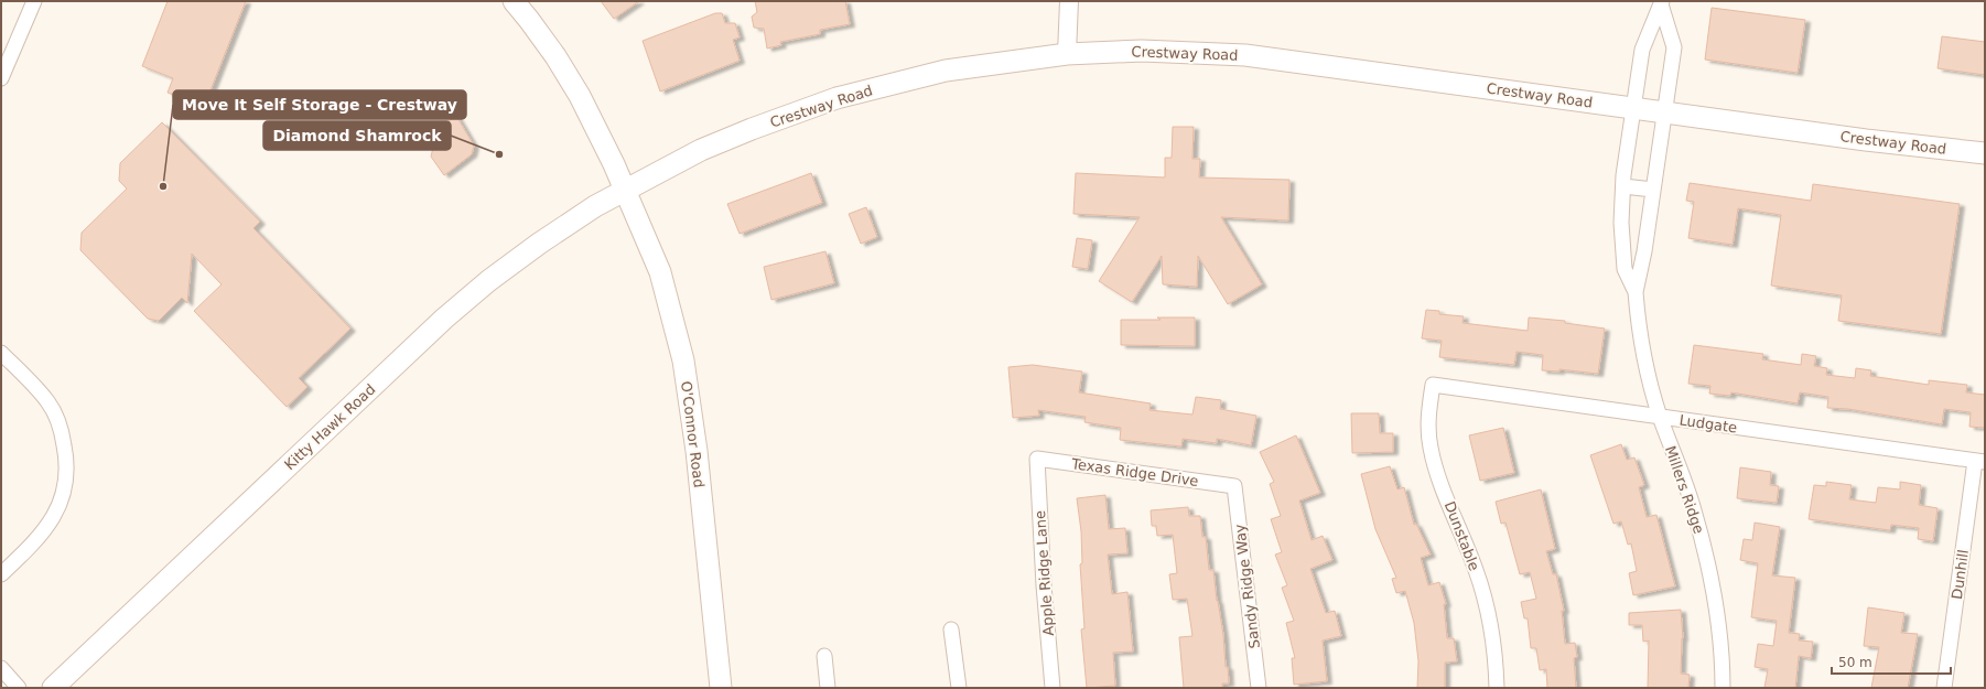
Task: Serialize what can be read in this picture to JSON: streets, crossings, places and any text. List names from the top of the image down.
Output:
{
  "streets": {
    "main road": ["Crestway Road", "Kitty Hawk Road", "O'Connor Road"],
    "street": [
      "Ludgate",
      "Texas Ridge Drive",
      "Millers Ridge",
      "Dunstable",
      "Apple Ridge Lane",
      "Dunhill",
      "Sandy Ridge Way"
    ]
  },
  "crossings": [
    ["Crestway Road", "Kitty Hawk Road"],
    ["Crestway Road", "O'Connor Road"],
    ["Crestway Road", "Millers Ridge"],
    ["Ludgate", "Millers Ridge"],
    ["Ludgate", "Dunstable"],
    ["Ludgate", "Dunhill"],
    ["Kitty Hawk Road", "O'Connor Road"],
    ["Texas Ridge Drive", "Apple Ridge Lane"],
    ["Texas Ridge Drive", "Sandy Ridge Way"]
  ],
  "places": ["Diamond Shamrock", "Move It Self Storage - Crestway"],
  "scale_bar": "50 m"
}
